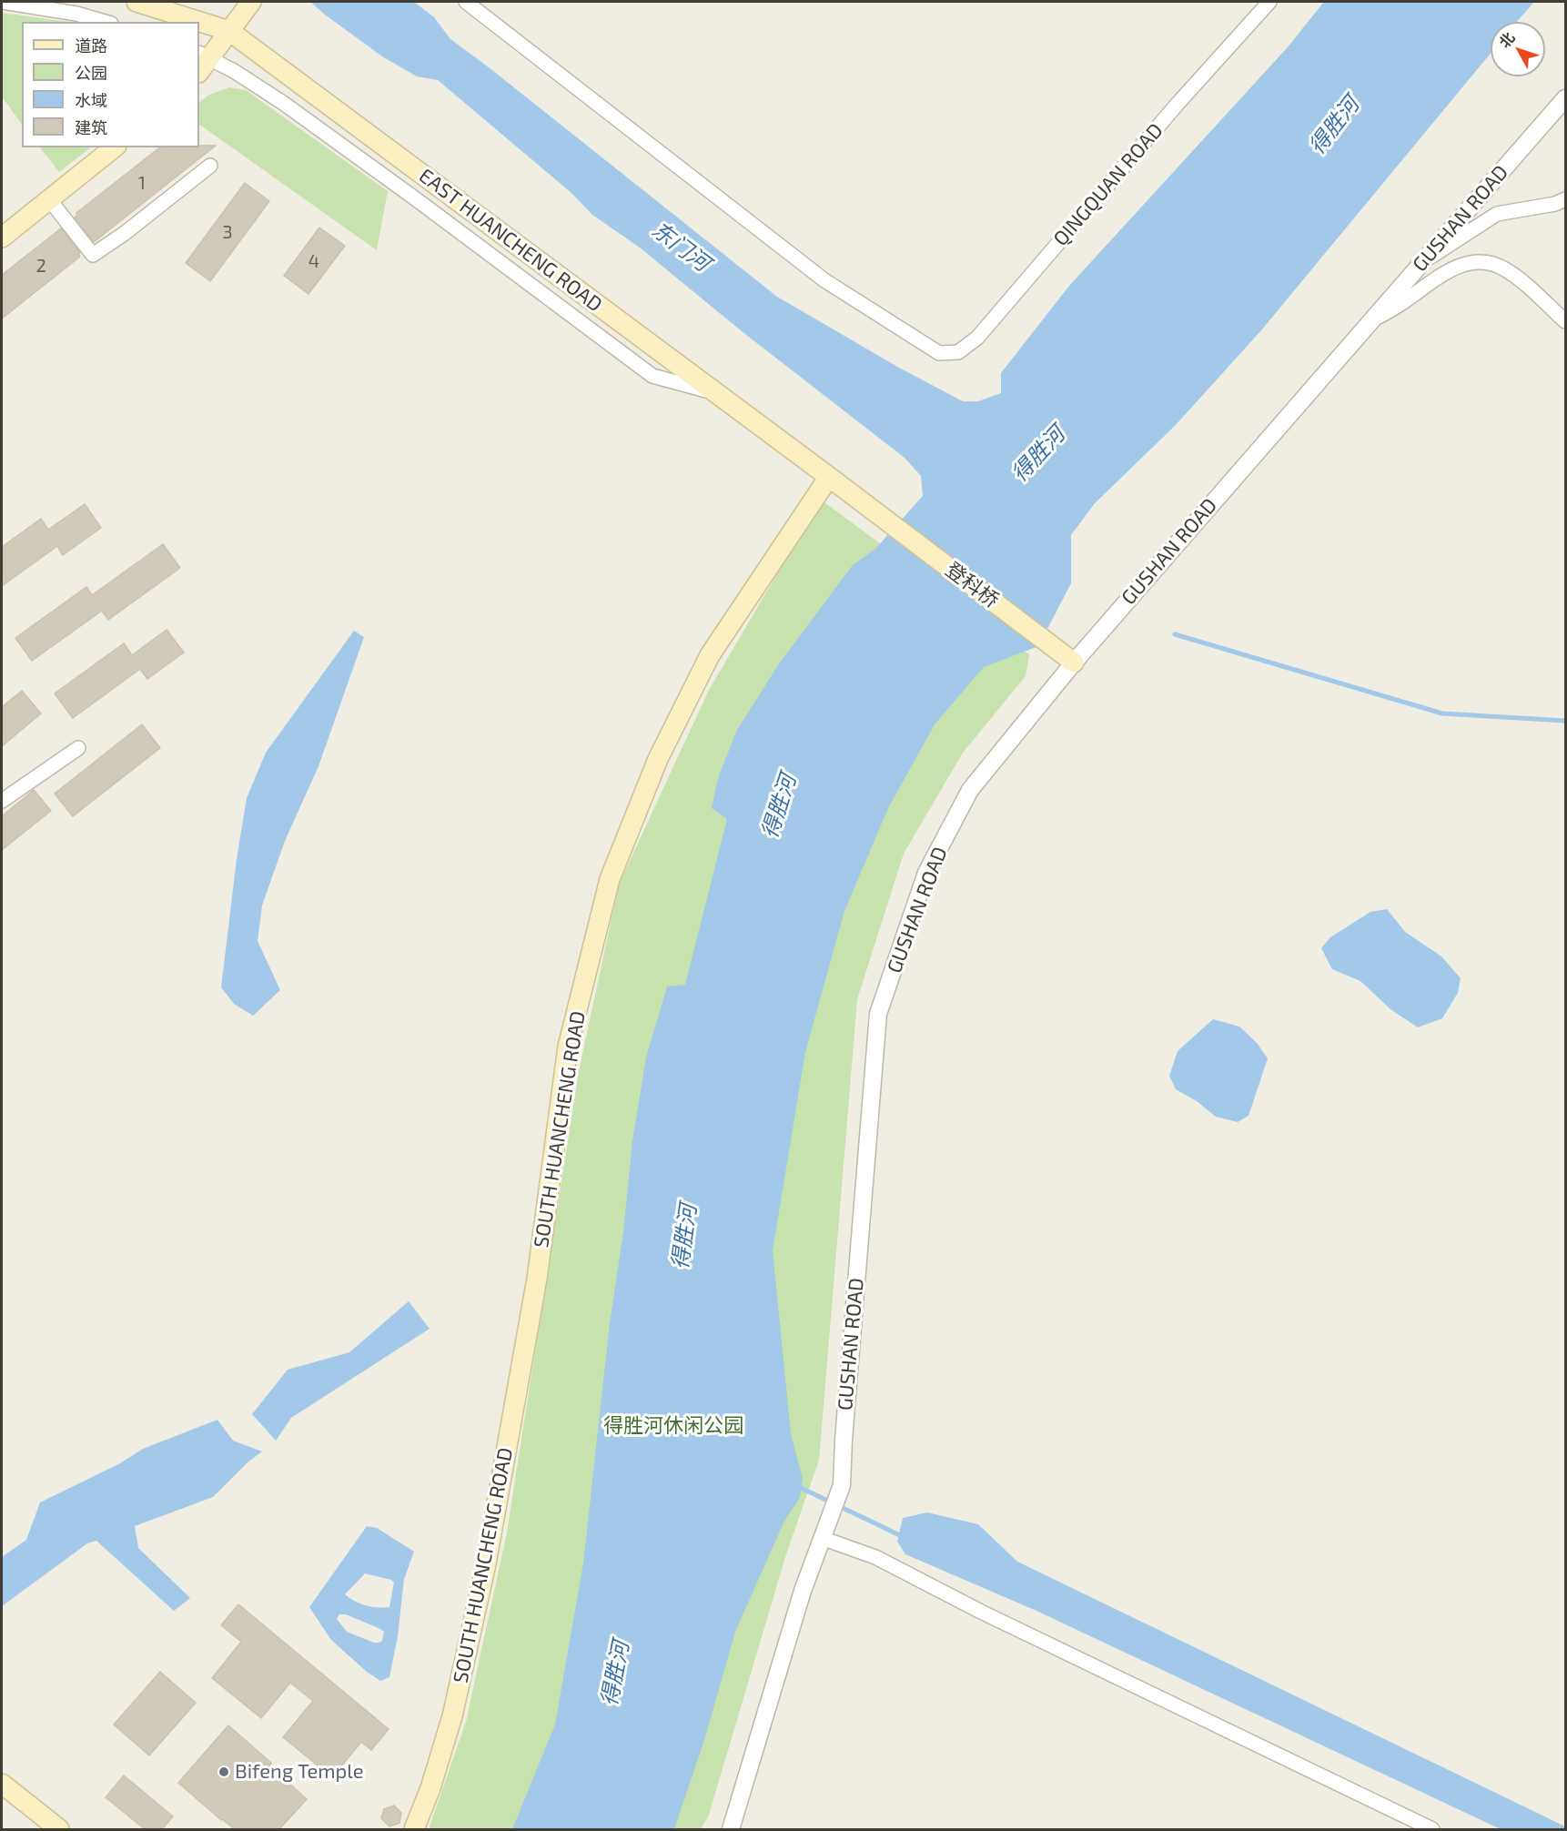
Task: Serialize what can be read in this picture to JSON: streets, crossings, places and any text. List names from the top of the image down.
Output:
{
  "streets": {
    "main road": ["EAST HUANCHENG ROAD", "登科桥", "SOUTH HUANCHENG ROAD"],
    "street": ["QINGQUAN ROAD", "GUSHAN ROAD"]
  },
  "crossings": [
    ["GUSHAN ROAD", "登科桥"],
    ["EAST HUANCHENG ROAD", "登科桥"],
    ["EAST HUANCHENG ROAD", "SOUTH HUANCHENG ROAD"]
  ],
  "water": ["得胜河", "东门河"],
  "parks": ["得胜河休闲公园"],
  "places": ["Bifeng Temple"],
  "house_numbers": [
    "1",
    "3",
    "4",
    "2"
  ],
  "legend": [
    "道路",
    "公园",
    "水域",
    "建筑"
  ],
  "north": "top left"
}
